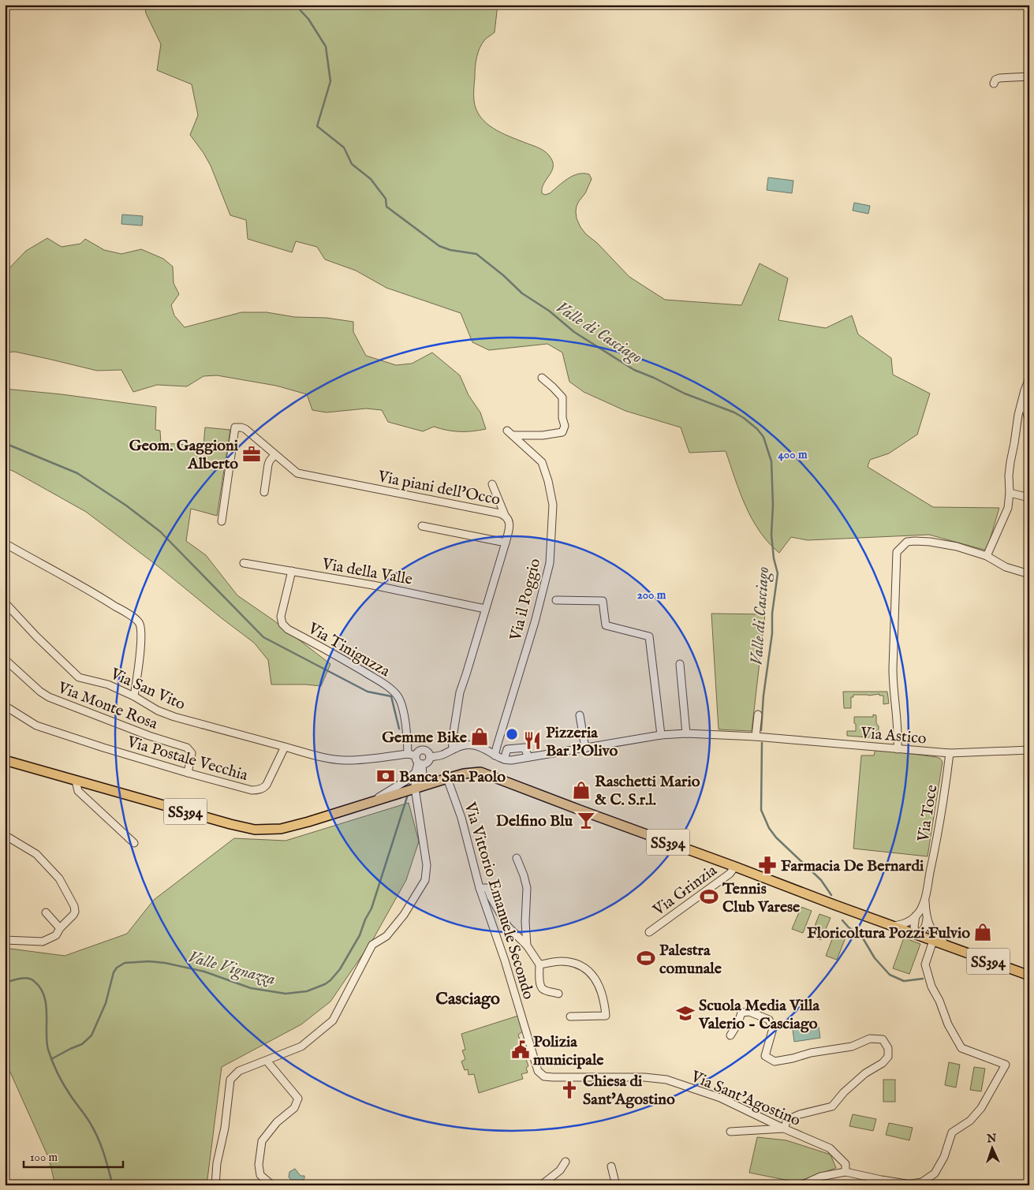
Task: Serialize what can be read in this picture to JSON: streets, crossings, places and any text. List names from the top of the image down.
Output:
{
  "streets": {
    "main road": ["SS394"],
    "street": [
      "Via piani dell'Occo",
      "Via della Valle",
      "Via il Poggio",
      "Via Tiniguzza",
      "Via San Vito",
      "Via Monte Rosa",
      "Via Astico",
      "Via Postale Vecchia",
      "Via Toce",
      "Via Grinzia",
      "Via Vittorio Emanuele Secondo",
      "Via Sant'Agostino"
    ]
  },
  "crossings": [
    ["Via piani dell'Occo", "Via della Valle"],
    ["Via della Valle", "Via Tiniguzza"],
    ["Via San Vito", "Via Postale Vecchia"],
    ["Via Monte Rosa", "Via Postale Vecchia"],
    ["Via Astico", "Via Toce"],
    ["SS394", "Via Toce"],
    ["SS394", "Via Grinzia"],
    ["SS394", "Via Vittorio Emanuele Secondo"],
    ["Via Vittorio Emanuele Secondo", "Via Sant'Agostino"]
  ],
  "districts": ["Casciago"],
  "water": ["Valle di Casciago", "Valle Vignazza"],
  "places": {
    "office": ["Geom. Gaggioni Alberto"],
    "shop": ["Gemme Bike", "Raschetti Mario & C. S.r.l.", "Floricoltura Pozzi Fulvio"],
    "restaurant": ["Pizzeria Bar l'Olivo"],
    "bank": ["Banca San Paolo"],
    "bar": ["Delfino Blu"],
    "pharmacy": ["Farmacia De Bernardi"],
    "sports": ["Tennis Club Varese", "Palestra comunale"],
    "school or university": ["Scuola Media Villa Valerio - Casciago"],
    "public building": ["Polizia municipale"],
    "church": ["Chiesa di Sant'Agostino"]
  },
  "scale_bar": "100 m",
  "north": "top",
  "rings": ["400 m", "200 m"]
}
